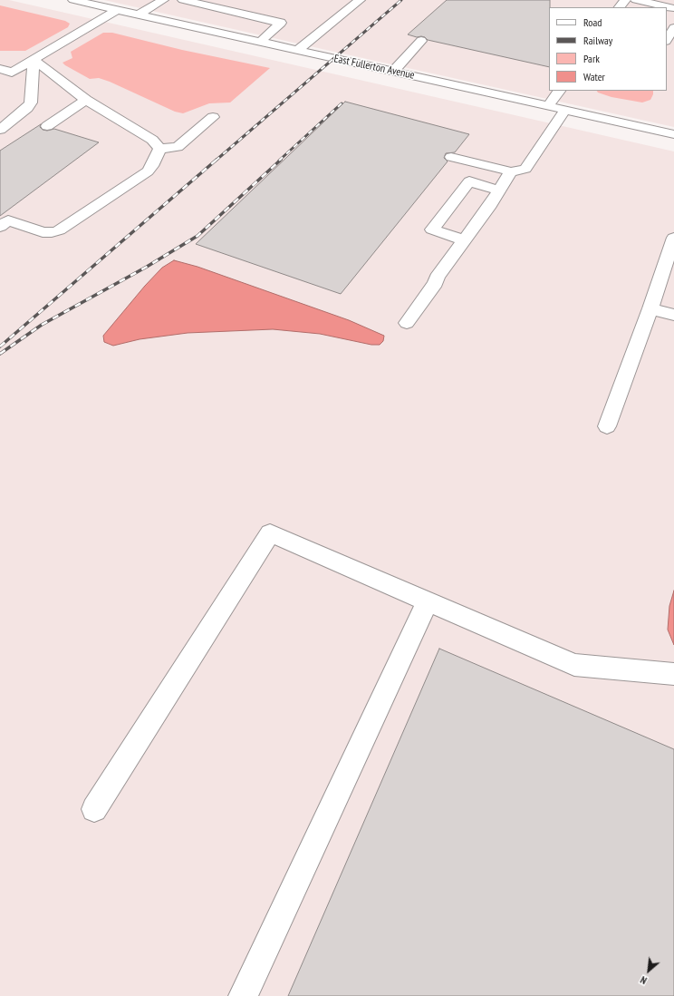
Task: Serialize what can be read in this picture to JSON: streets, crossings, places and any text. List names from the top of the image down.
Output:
{
  "streets": {
    "street": ["East Fullerton Avenue"]
  },
  "legend": [
    "Road",
    "Railway",
    "Park",
    "Water"
  ],
  "north": "bottom left"
}
